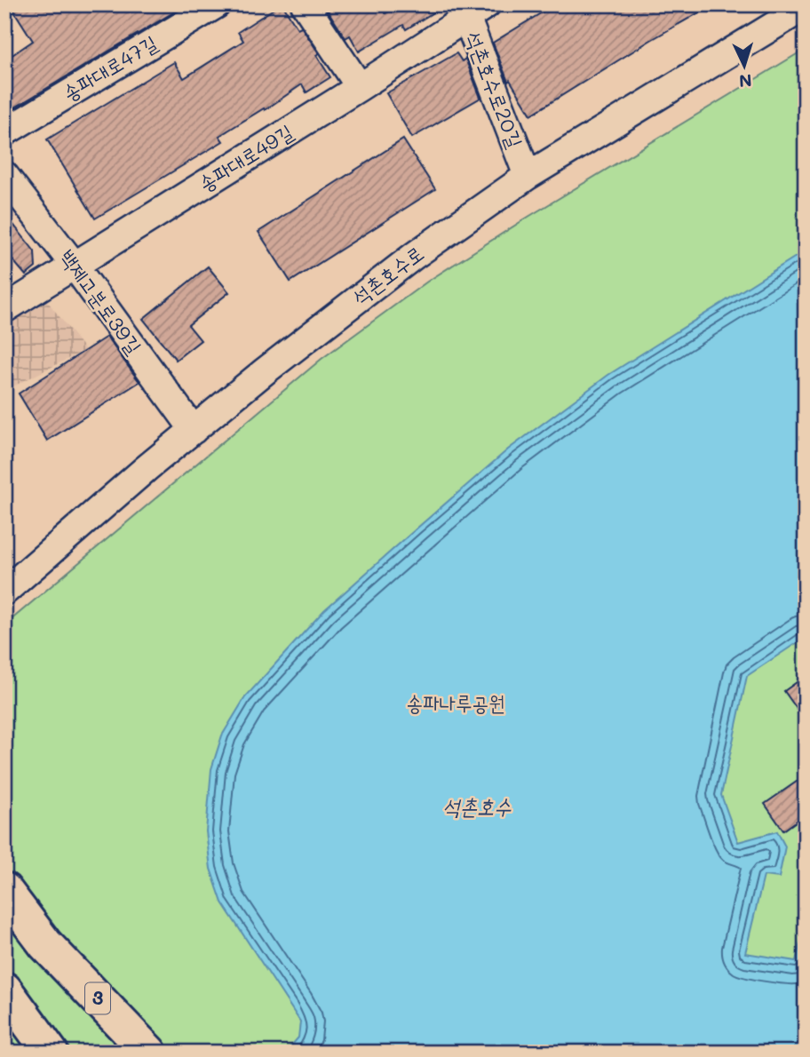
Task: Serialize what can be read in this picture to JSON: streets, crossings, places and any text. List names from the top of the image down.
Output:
{
  "streets": {
    "main road": ["3"],
    "street": [
      "송파대로47길",
      "석촌호수로20길",
      "송파대로49길",
      "석촌호수로",
      "백제고분로39길"
    ]
  },
  "crossings": [
    ["석촌호수로20길", "송파대로49길"],
    ["석촌호수로20길", "석촌호수로"],
    ["송파대로49길", "백제고분로39길"],
    ["석촌호수로", "백제고분로39길"]
  ],
  "water": ["석촌호수"],
  "parks": ["송파나루공원"],
  "north": "bottom"
}
